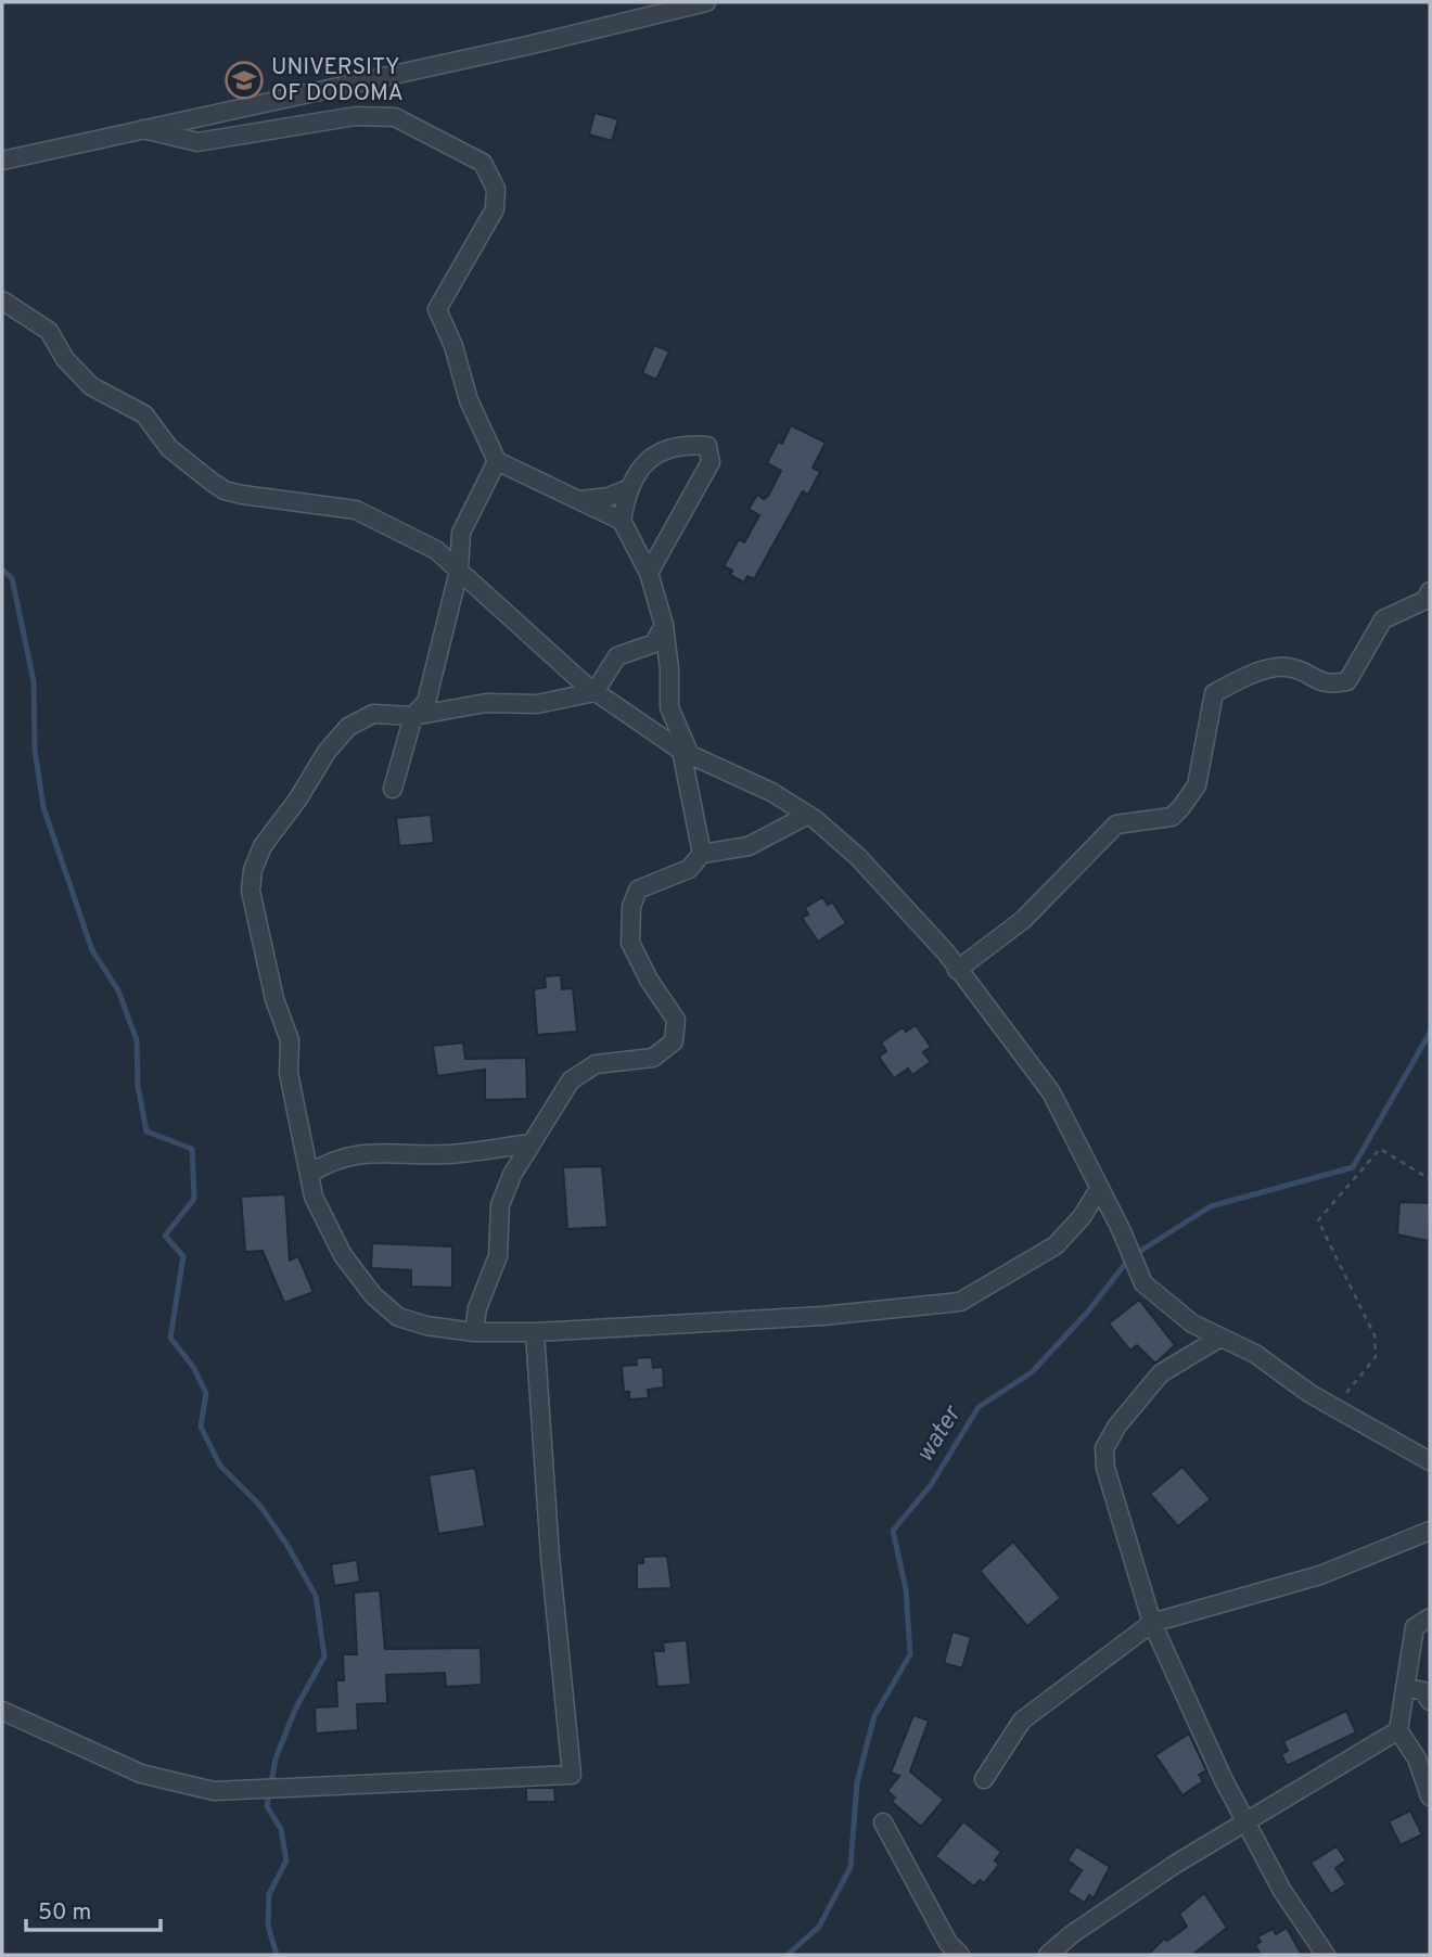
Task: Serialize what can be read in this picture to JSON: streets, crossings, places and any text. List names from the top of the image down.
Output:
{
  "water": ["water"],
  "places": {
    "school or university": ["UNIVERSITY OF DODOMA"]
  },
  "scale_bar": "50 m"
}
